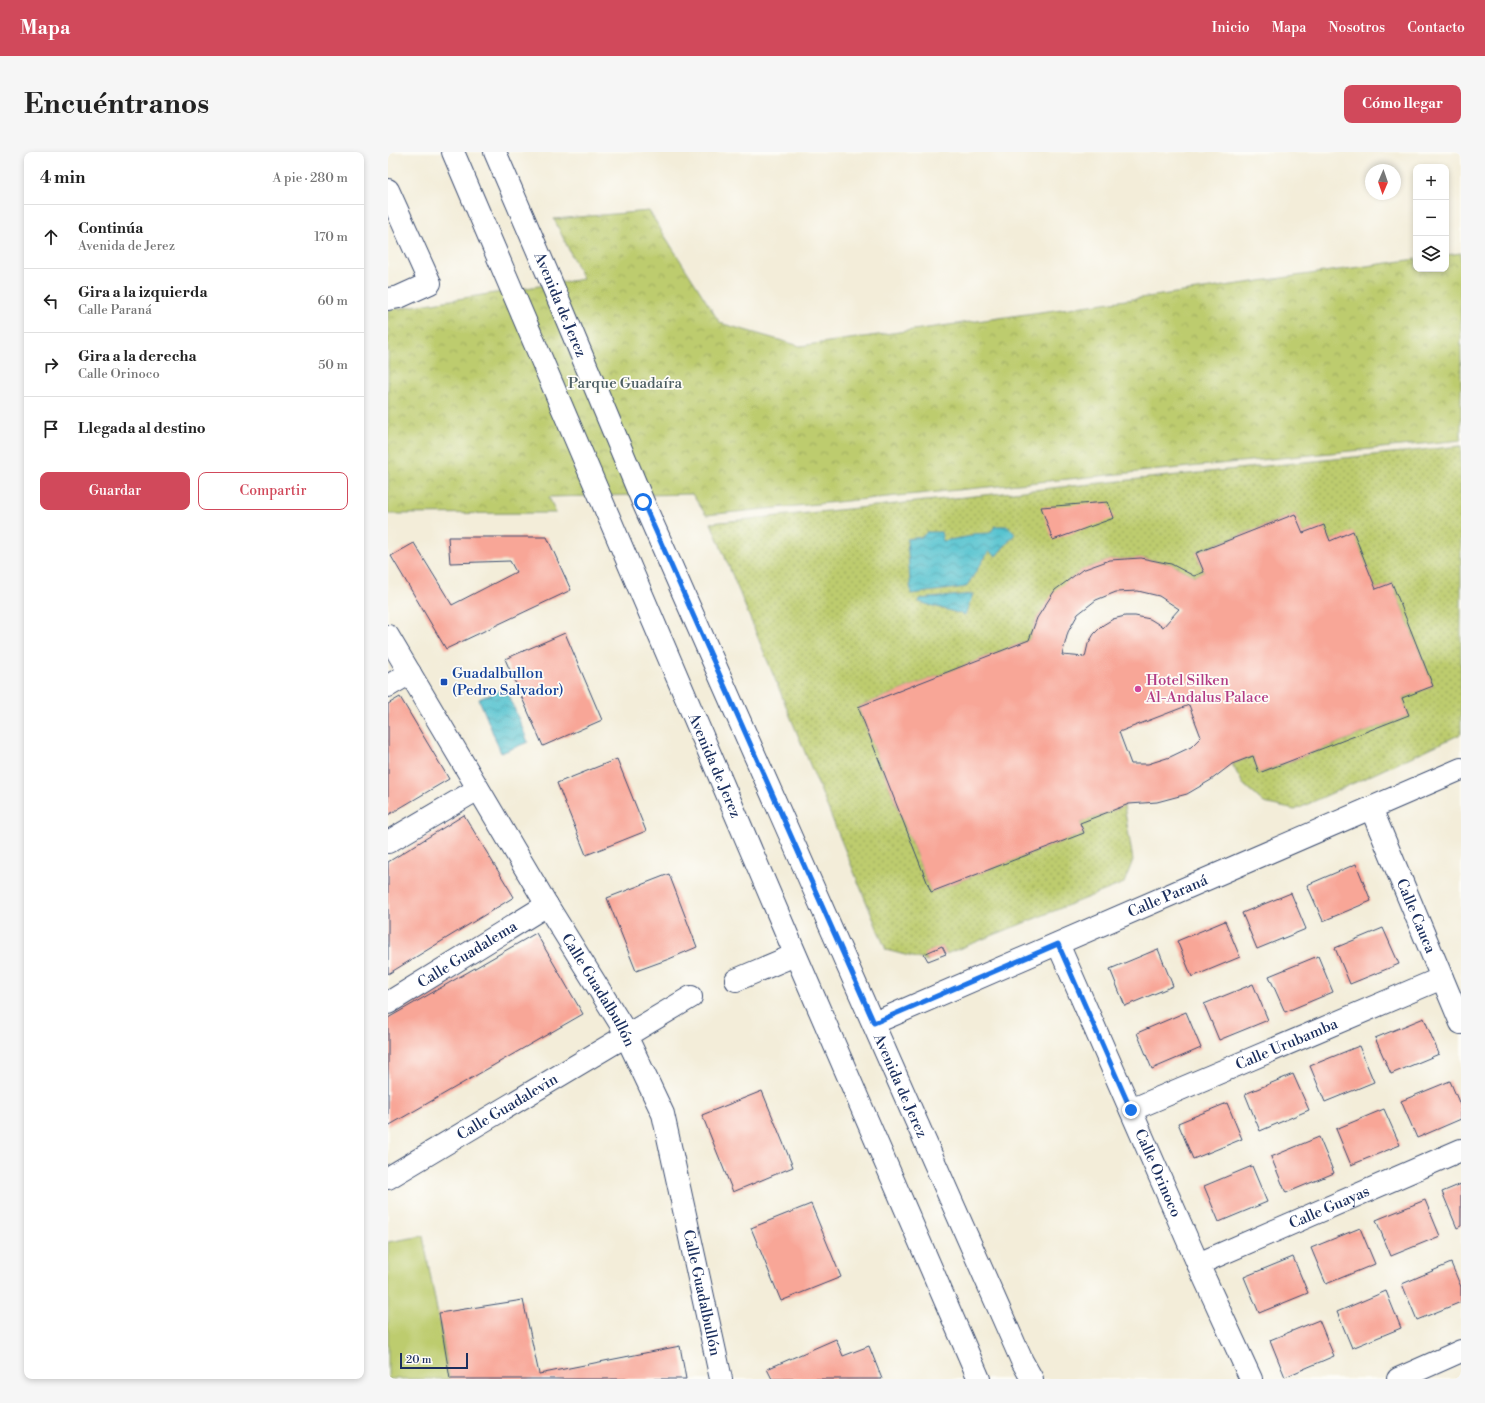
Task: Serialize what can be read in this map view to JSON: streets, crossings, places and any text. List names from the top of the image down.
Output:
{
  "streets": {
    "street": [
      "Avenida de Jerez",
      "Calle Paraná",
      "Calle Cauca",
      "Calle Guadalema",
      "Calle Guadalbullón",
      "Calle Urubamba",
      "Calle Guadalevin",
      "Calle Orinoco",
      "Calle Guayas"
    ]
  },
  "crossings": [
    ["Avenida de Jerez", "Calle Paraná"],
    ["Calle Paraná", "Calle Cauca"],
    ["Calle Paraná", "Calle Orinoco"],
    ["Calle Cauca", "Calle Urubamba"],
    ["Calle Guadalema", "Calle Guadalbullón"],
    ["Calle Guadalbullón", "Calle Guadalevin"],
    ["Calle Urubamba", "Calle Orinoco"],
    ["Calle Orinoco", "Calle Guayas"]
  ],
  "parks": ["Parque Guadaíra"],
  "places": {
    "transit": ["Guadalbullon (Pedro Salvador)"],
    "other": ["Hotel Silken Al-Andalus Palace"]
  },
  "scale_bar": "20 m",
  "north": "bottom",
  "page": {
    "header": "Mapa",
    "nav": [
      "Inicio",
      "Mapa",
      "Nosotros",
      "Contacto"
    ],
    "buttons": [
      "Cómo llegar",
      ["Guardar", "Compartir"]
    ],
    "title": "Encuéntranos",
    "heading": ["4 min", "A pie · 280 m"],
    "map_buttons": ["+", "−"],
    "list": [
      ["Continúa", "Avenida de Jerez", "170 m"],
      ["Gira a la izquierda", "Calle Paraná", "60 m"],
      ["Gira a la derecha", "Calle Orinoco", "50 m"],
      "Llegada al destino"
    ],
    "scale": "20 m"
  }
}
